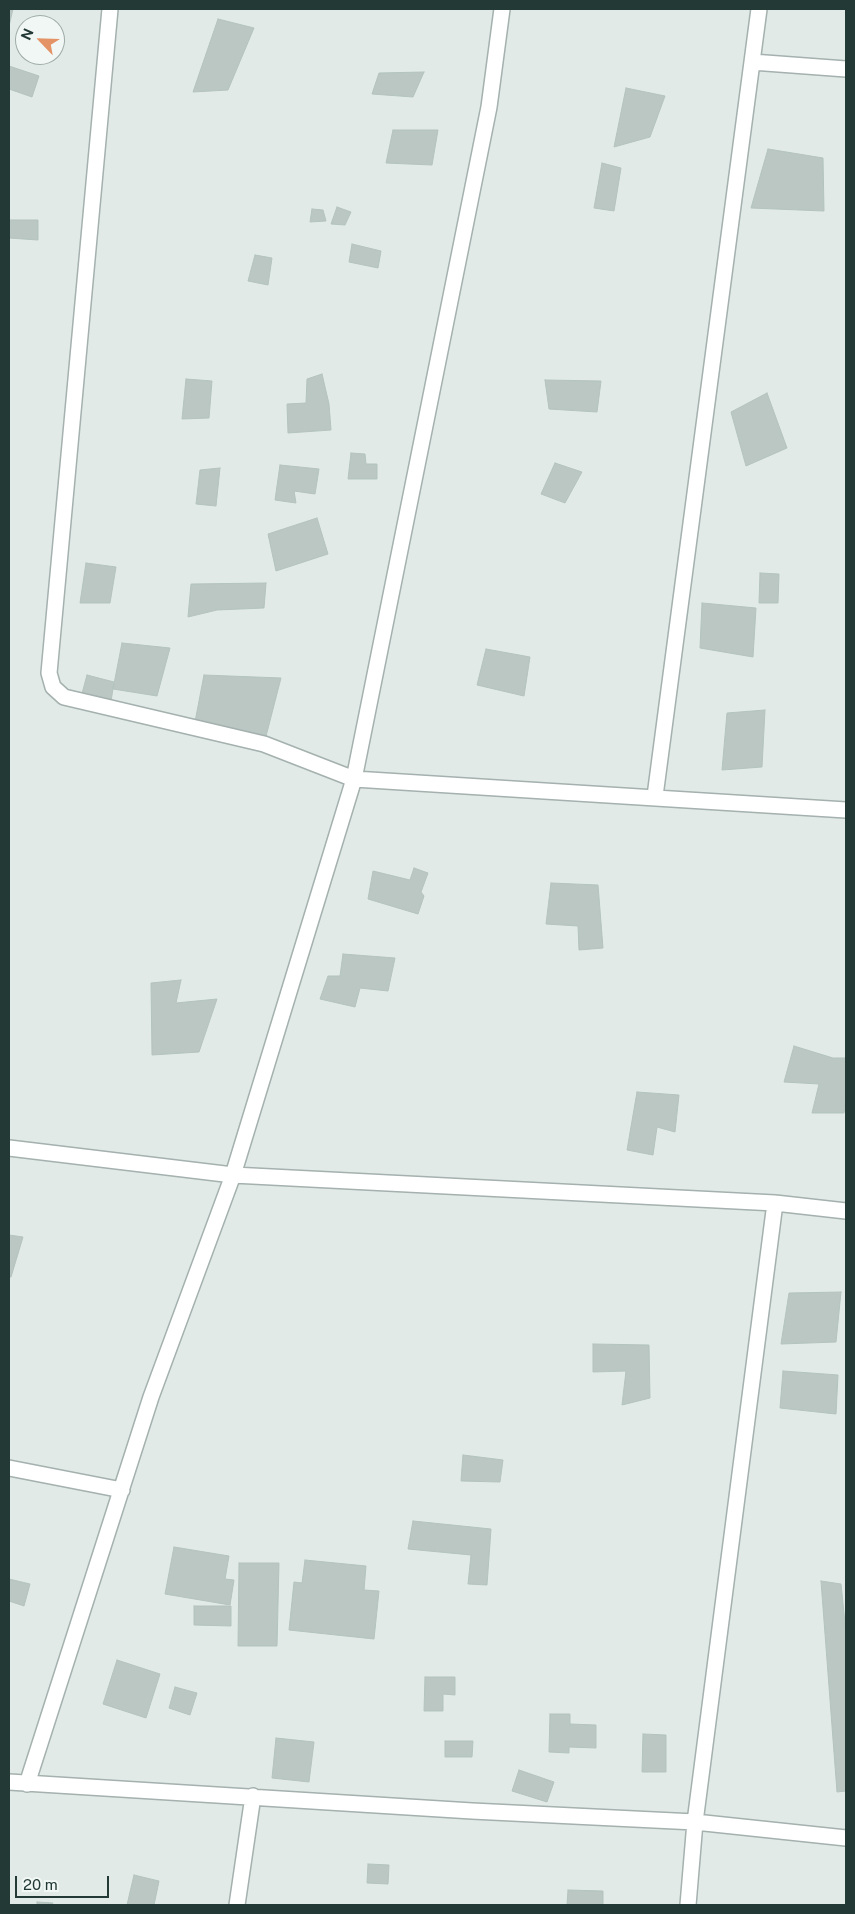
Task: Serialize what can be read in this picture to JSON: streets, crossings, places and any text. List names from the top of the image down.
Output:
{
  "scale_bar": "20 m",
  "north": "top left"
}
